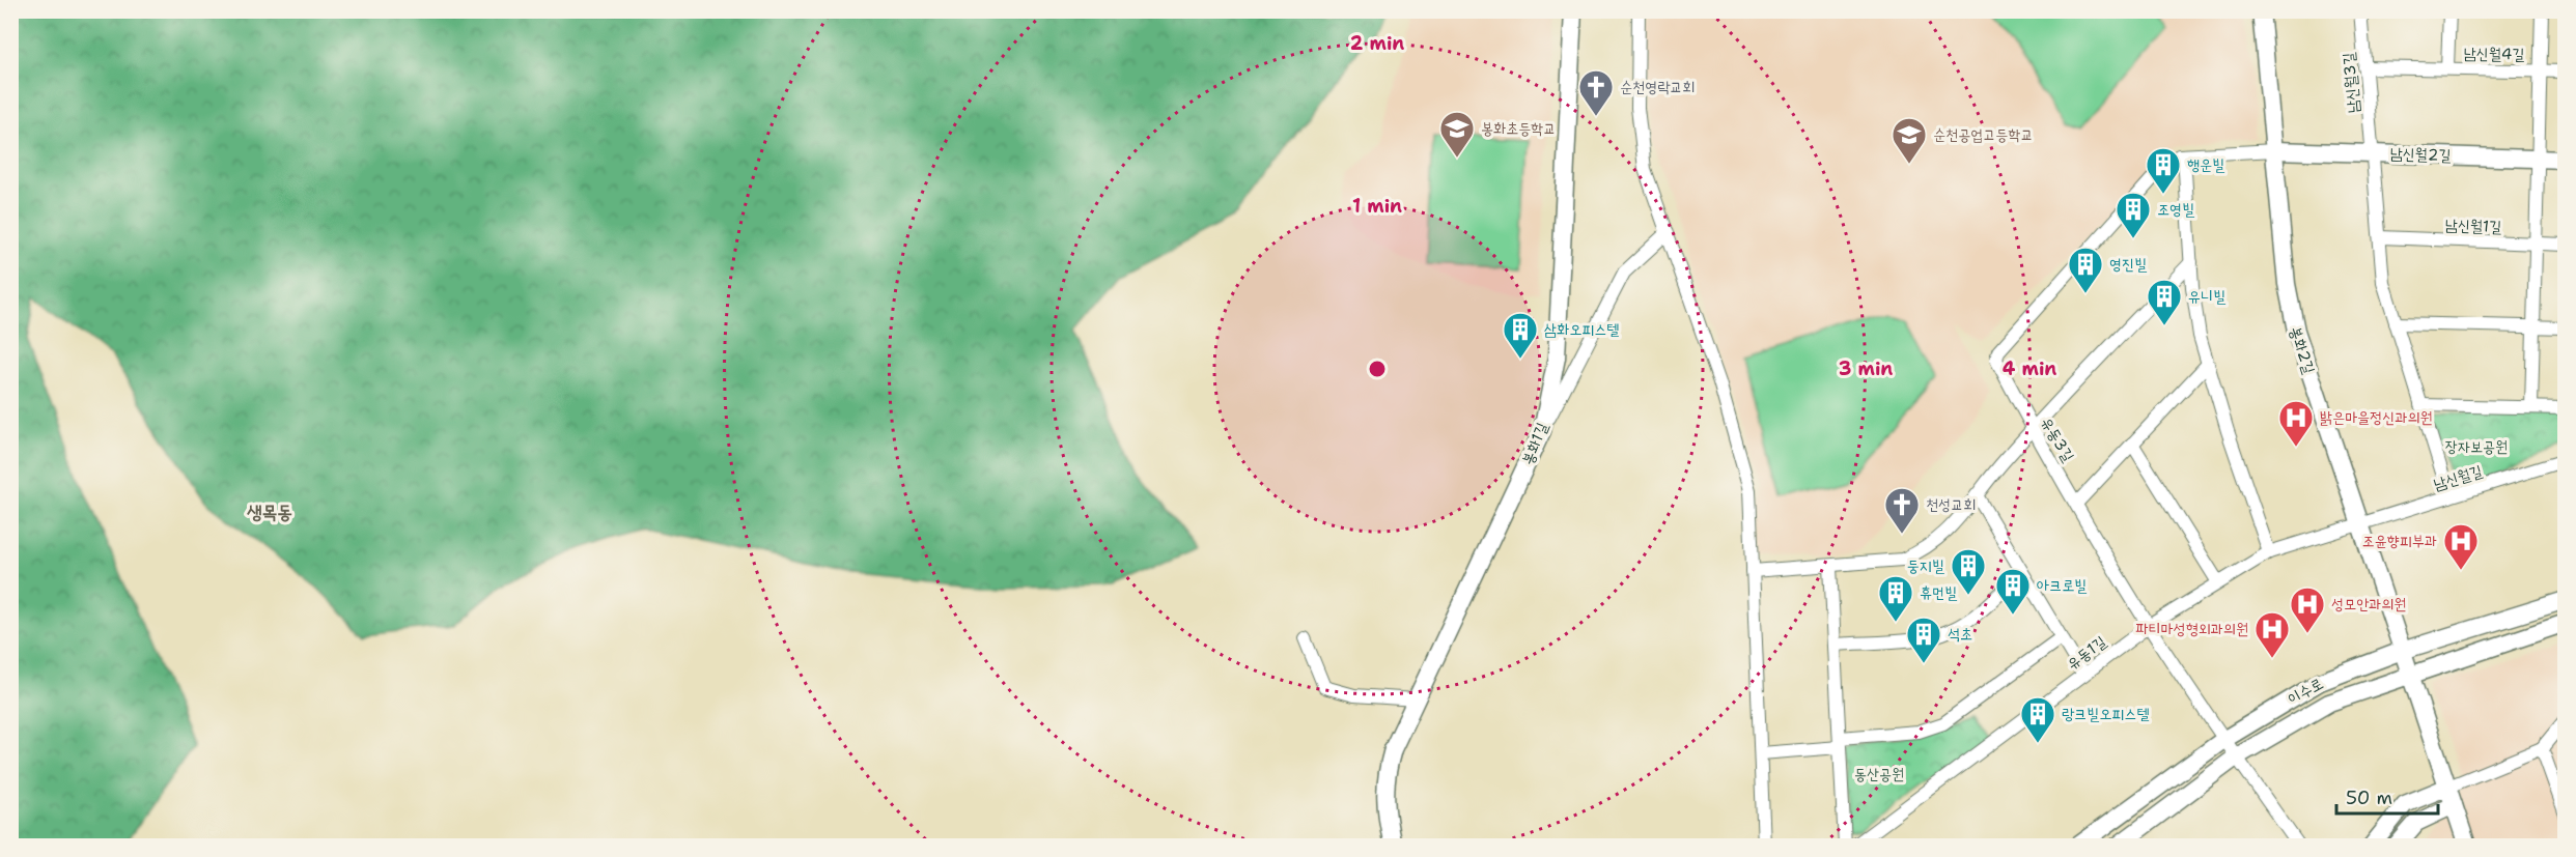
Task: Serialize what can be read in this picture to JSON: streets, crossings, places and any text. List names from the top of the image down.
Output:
{
  "streets": {
    "street": [
      "남신월4길",
      "남신월3길",
      "남신월2길",
      "남신월1길",
      "봉화2길",
      "유동3길",
      "봉화1길",
      "남신월길",
      "유동1길",
      "이수로"
    ]
  },
  "crossings": [
    ["남신월4길", "남신월3길"],
    ["남신월3길", "남신월2길"],
    ["남신월2길", "봉화2길"],
    ["남신월2길", "유동3길"],
    ["봉화2길", "유동3길"],
    ["봉화2길", "남신월길"],
    ["봉화2길", "유동1길"],
    ["봉화2길", "이수로"],
    ["유동3길", "유동1길"],
    ["유동3길", "이수로"],
    ["남신월길", "유동1길"]
  ],
  "districts": ["생목동"],
  "parks": ["장자보공원", "동산공원"],
  "places": {
    "church": ["순천영락교회", "천성교회"],
    "school or university": ["봉화초등학교", "순천공업고등학교"],
    "building": [
      "행운빌",
      "조영빌",
      "영진빌",
      "유니빌",
      "삼화오피스텔",
      "둥지빌",
      "아크로빌",
      "휴먼빌",
      "석초",
      "랑크빌오피스텔"
    ],
    "hospital": [
      "밝은마을정신과의원",
      "조윤향피부과",
      "성모안과의원",
      "파티마성형외과의원"
    ]
  },
  "scale_bar": "50 m",
  "rings": [
    "2 min",
    "1 min",
    "3 min",
    "4 min"
  ]
}
